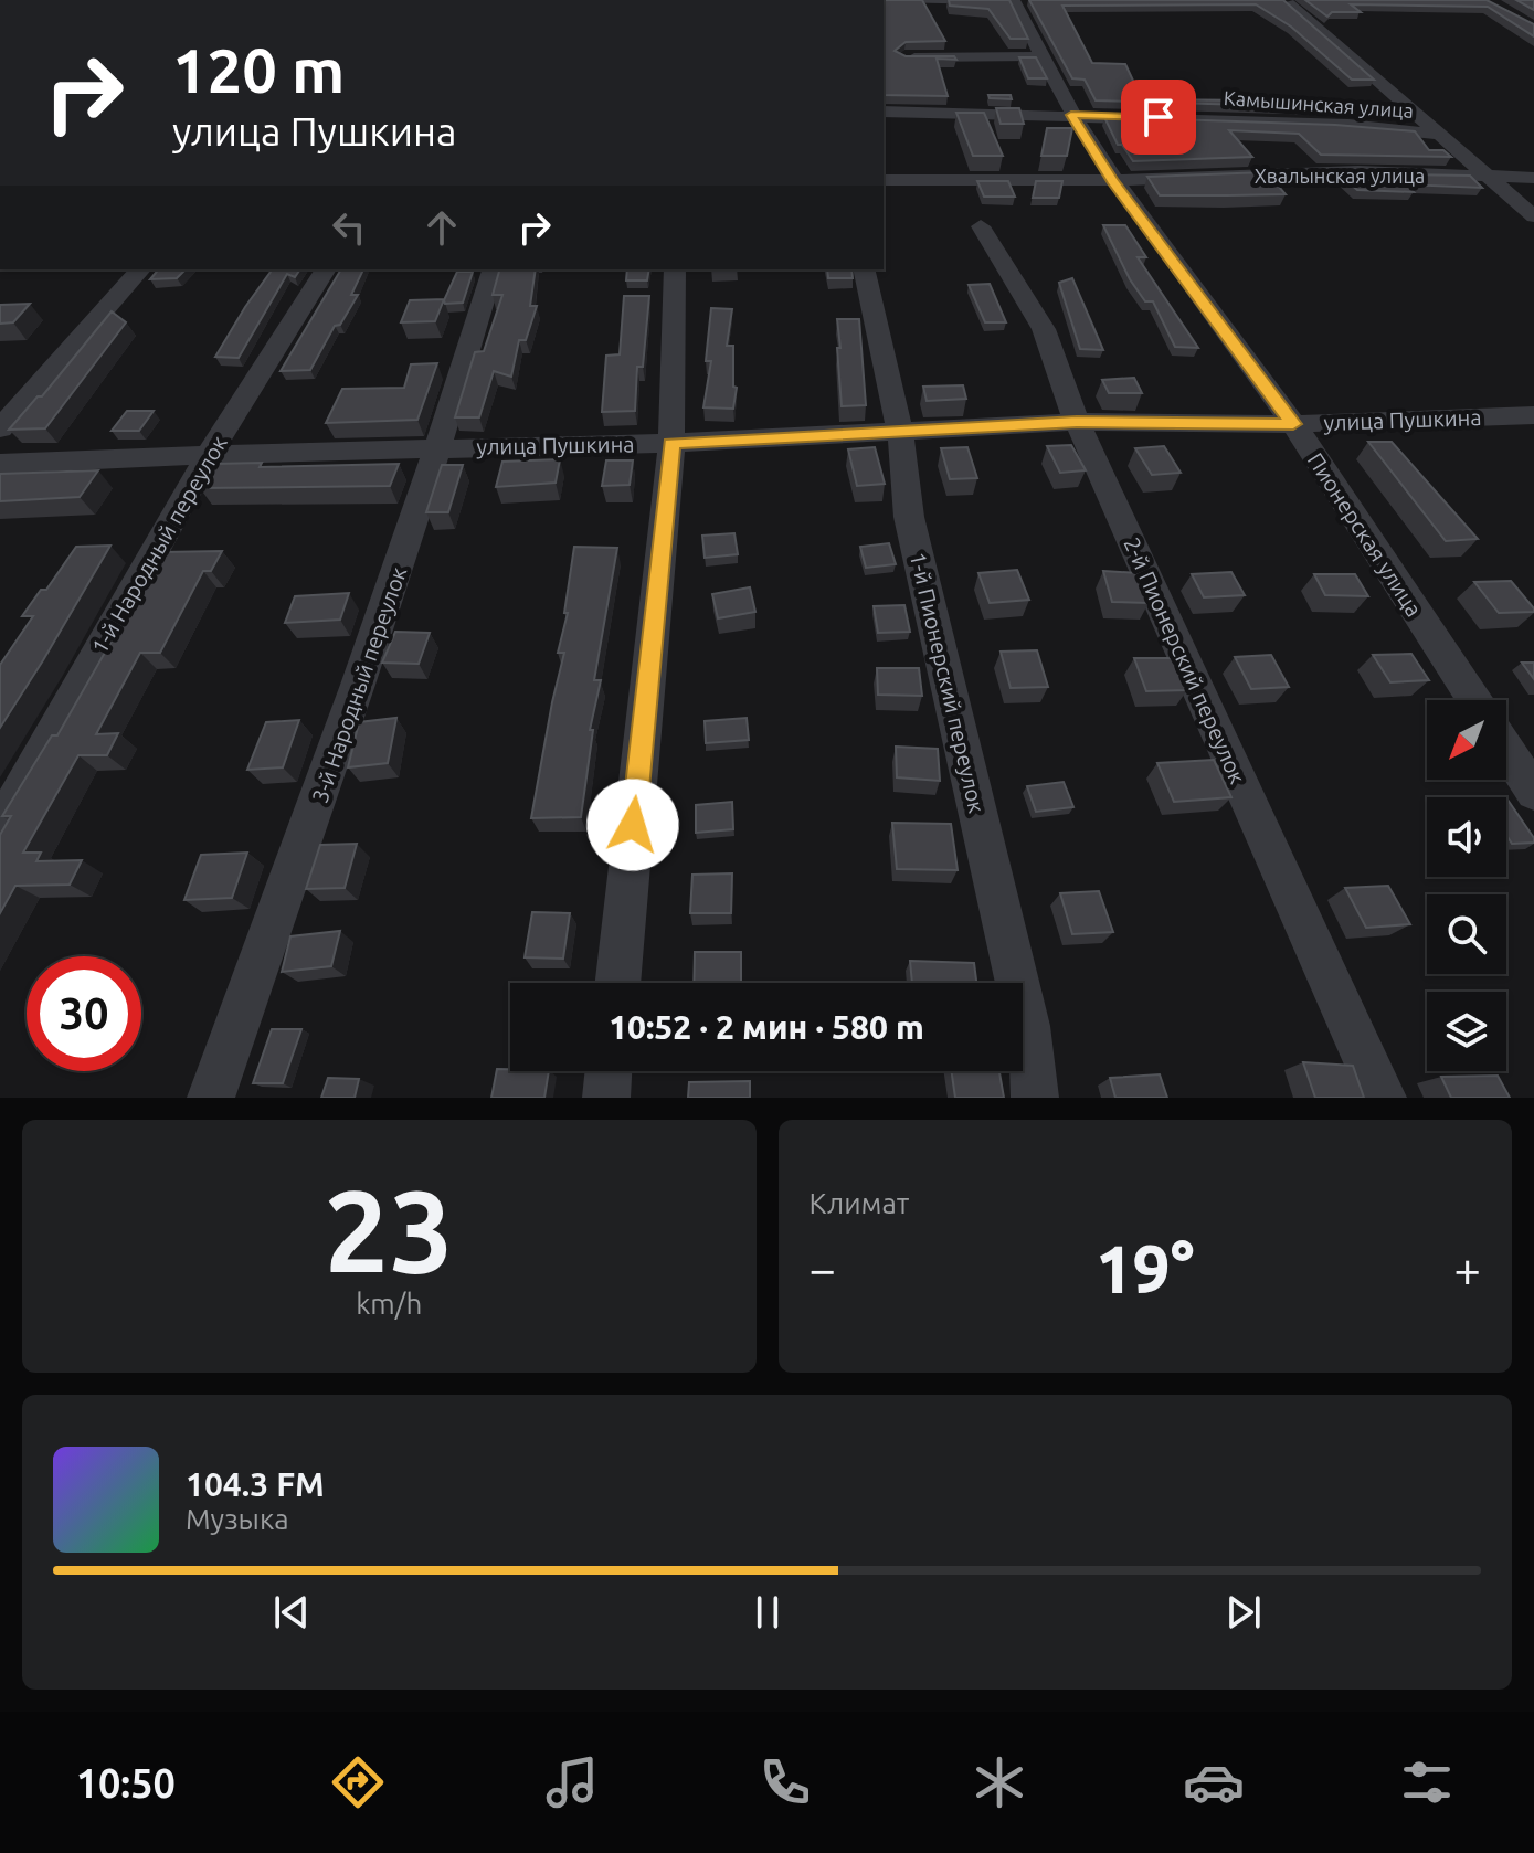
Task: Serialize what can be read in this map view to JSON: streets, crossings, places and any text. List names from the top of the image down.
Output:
{
  "streets": {
    "street": [
      "Камышинская улица",
      "Хвалынская улица",
      "улица Пушкина",
      "Пионерская улица",
      "1-й Народный переулок",
      "2-й Пионерский переулок",
      "1-й Пионерский переулок",
      "3-й Народный переулок"
    ]
  },
  "crossings": [
    ["Камышинская улица", "Пионерская улица"],
    ["Хвалынская улица", "Пионерская улица"],
    ["улица Пушкина", "Пионерская улица"],
    ["улица Пушкина", "1-й Народный переулок"],
    ["улица Пушкина", "2-й Пионерский переулок"],
    ["улица Пушкина", "1-й Пионерский переулок"],
    ["улица Пушкина", "3-й Народный переулок"]
  ],
  "north": "bottom left",
  "page": {
    "turn": ["120 m", "улица Пушкина"],
    "limit": "30",
    "trip": "10:52 · 2 мин · 580 m",
    "tile": [
      ["23", "km/h"],
      "Климат"
    ],
    "heat": ["−", "19°", "+"],
    "song": ["104.3 FM", "Музыка"],
    "tabs": "10:50"
  }
}
